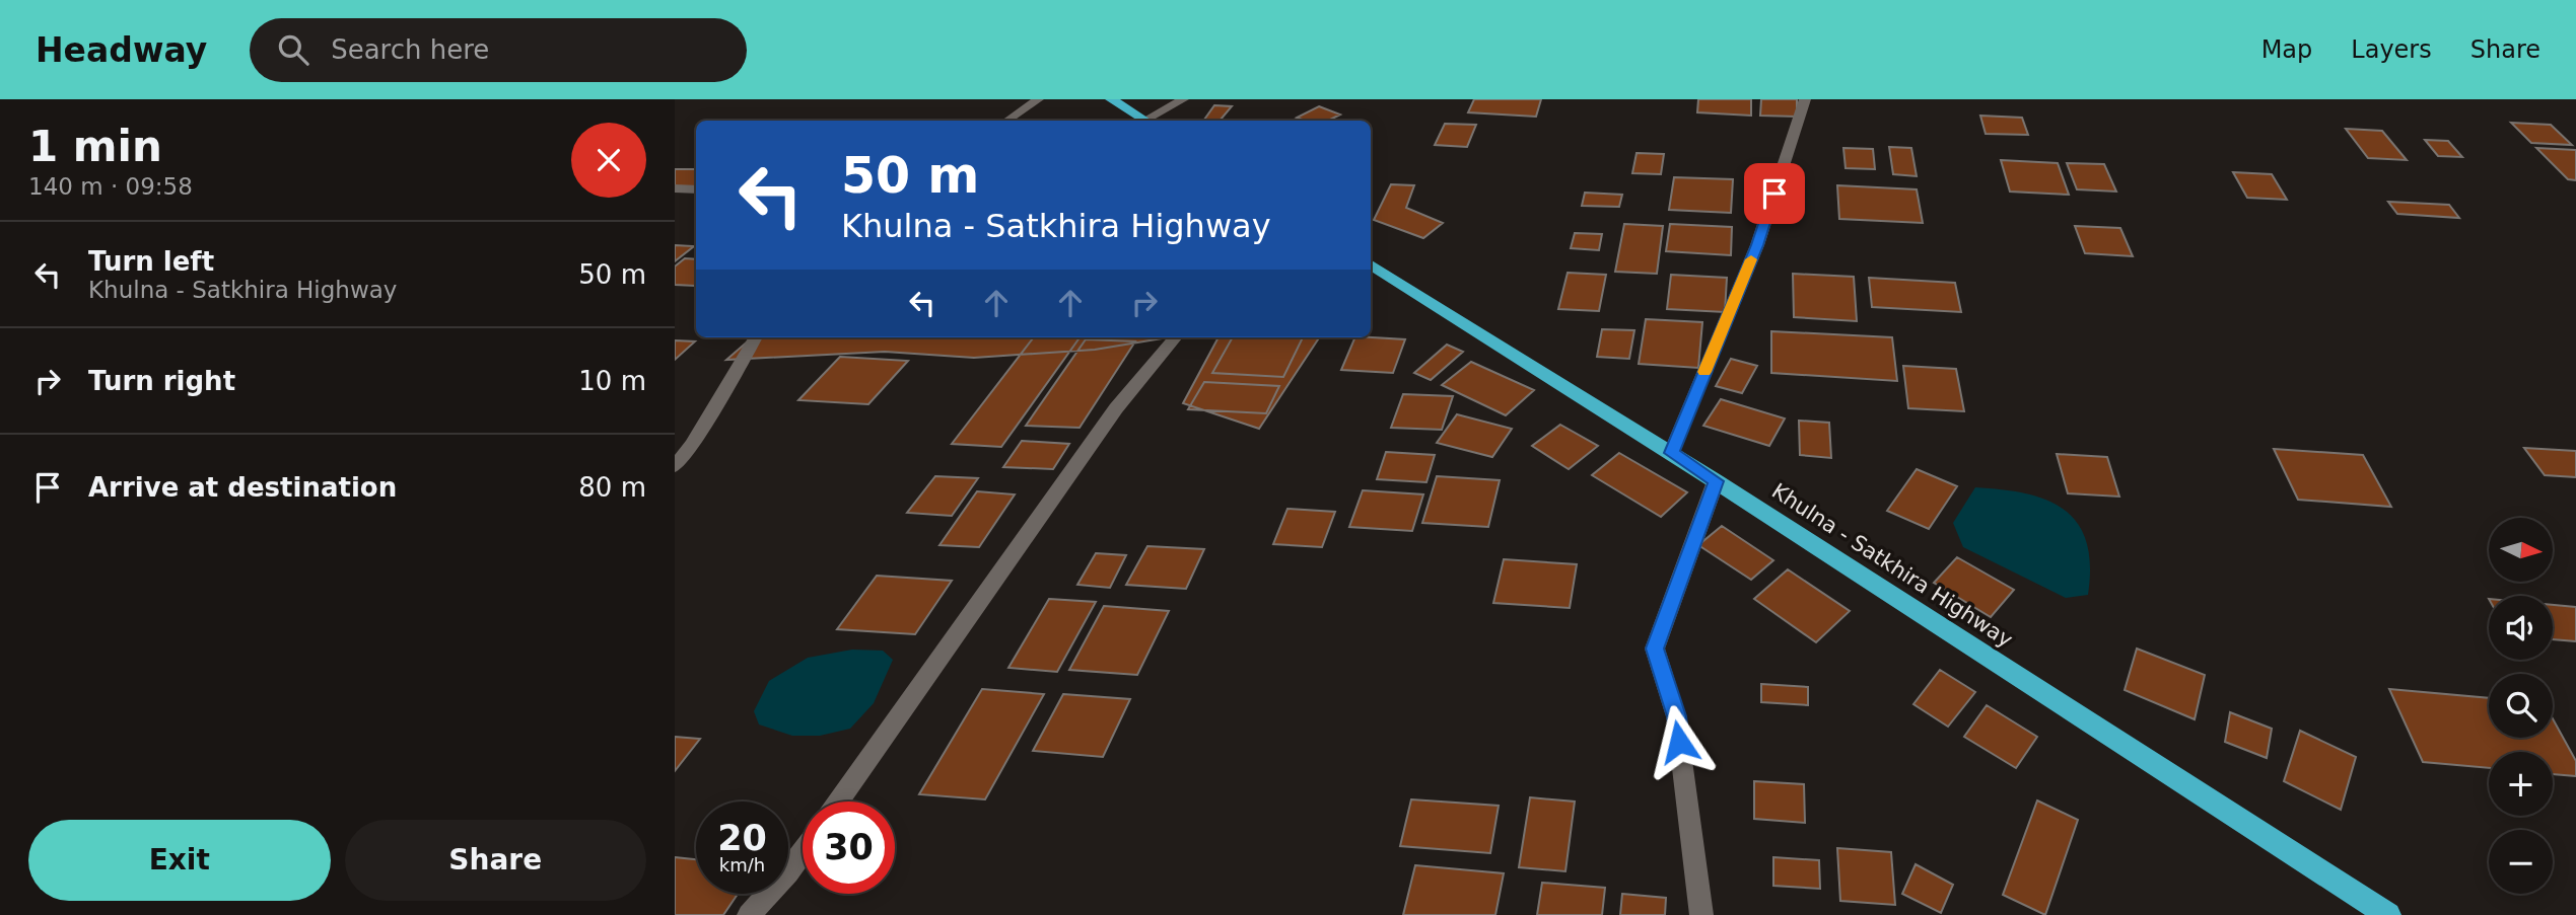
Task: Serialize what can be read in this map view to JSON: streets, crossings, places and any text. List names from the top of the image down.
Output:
{
  "streets": {
    "highway": ["Khulna - Satkhira Highway"]
  },
  "north": "right",
  "page": {
    "header": "Headway",
    "search": "Search here",
    "nav": ["Map", "Layers", "Share"],
    "heading": ["1 min", "140 m · 09:58"],
    "turn": ["50 m", "Khulna - Satkhira Highway"],
    "list": [
      {
        "name": "Turn left",
        "note": "Khulna - Satkhira Highway",
        "value": "50 m"
      },
      {
        "name": "Turn right",
        "value": "10 m"
      },
      {
        "name": "Arrive at destination",
        "value": "80 m"
      }
    ],
    "map_buttons": ["+", "−"],
    "speed": "20 km/h",
    "limit": "30",
    "buttons": ["Exit", "Share"]
  }
}
